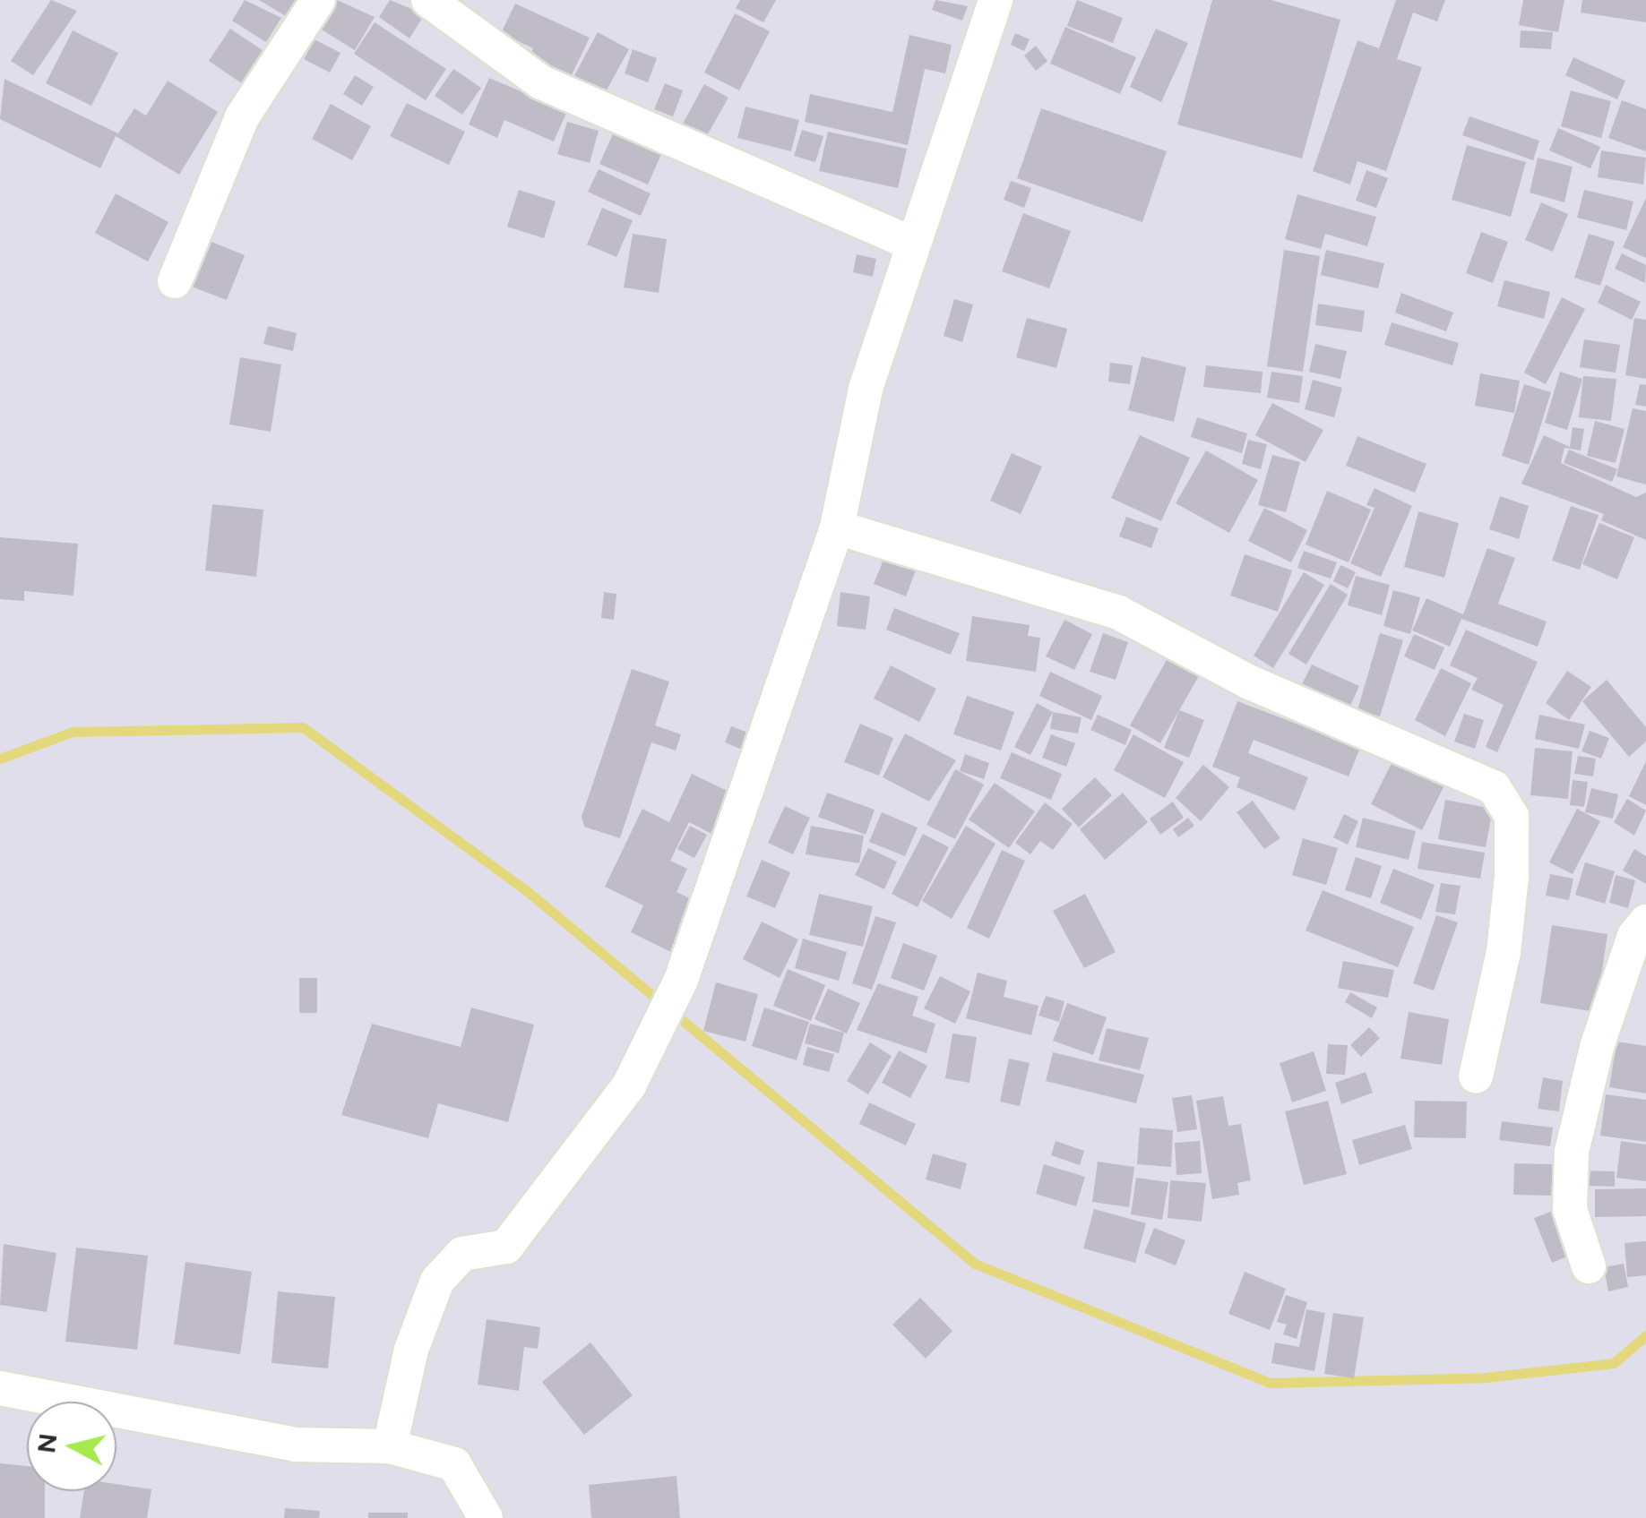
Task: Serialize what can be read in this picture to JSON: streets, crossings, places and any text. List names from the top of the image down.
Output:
{
  "north": "left"
}
